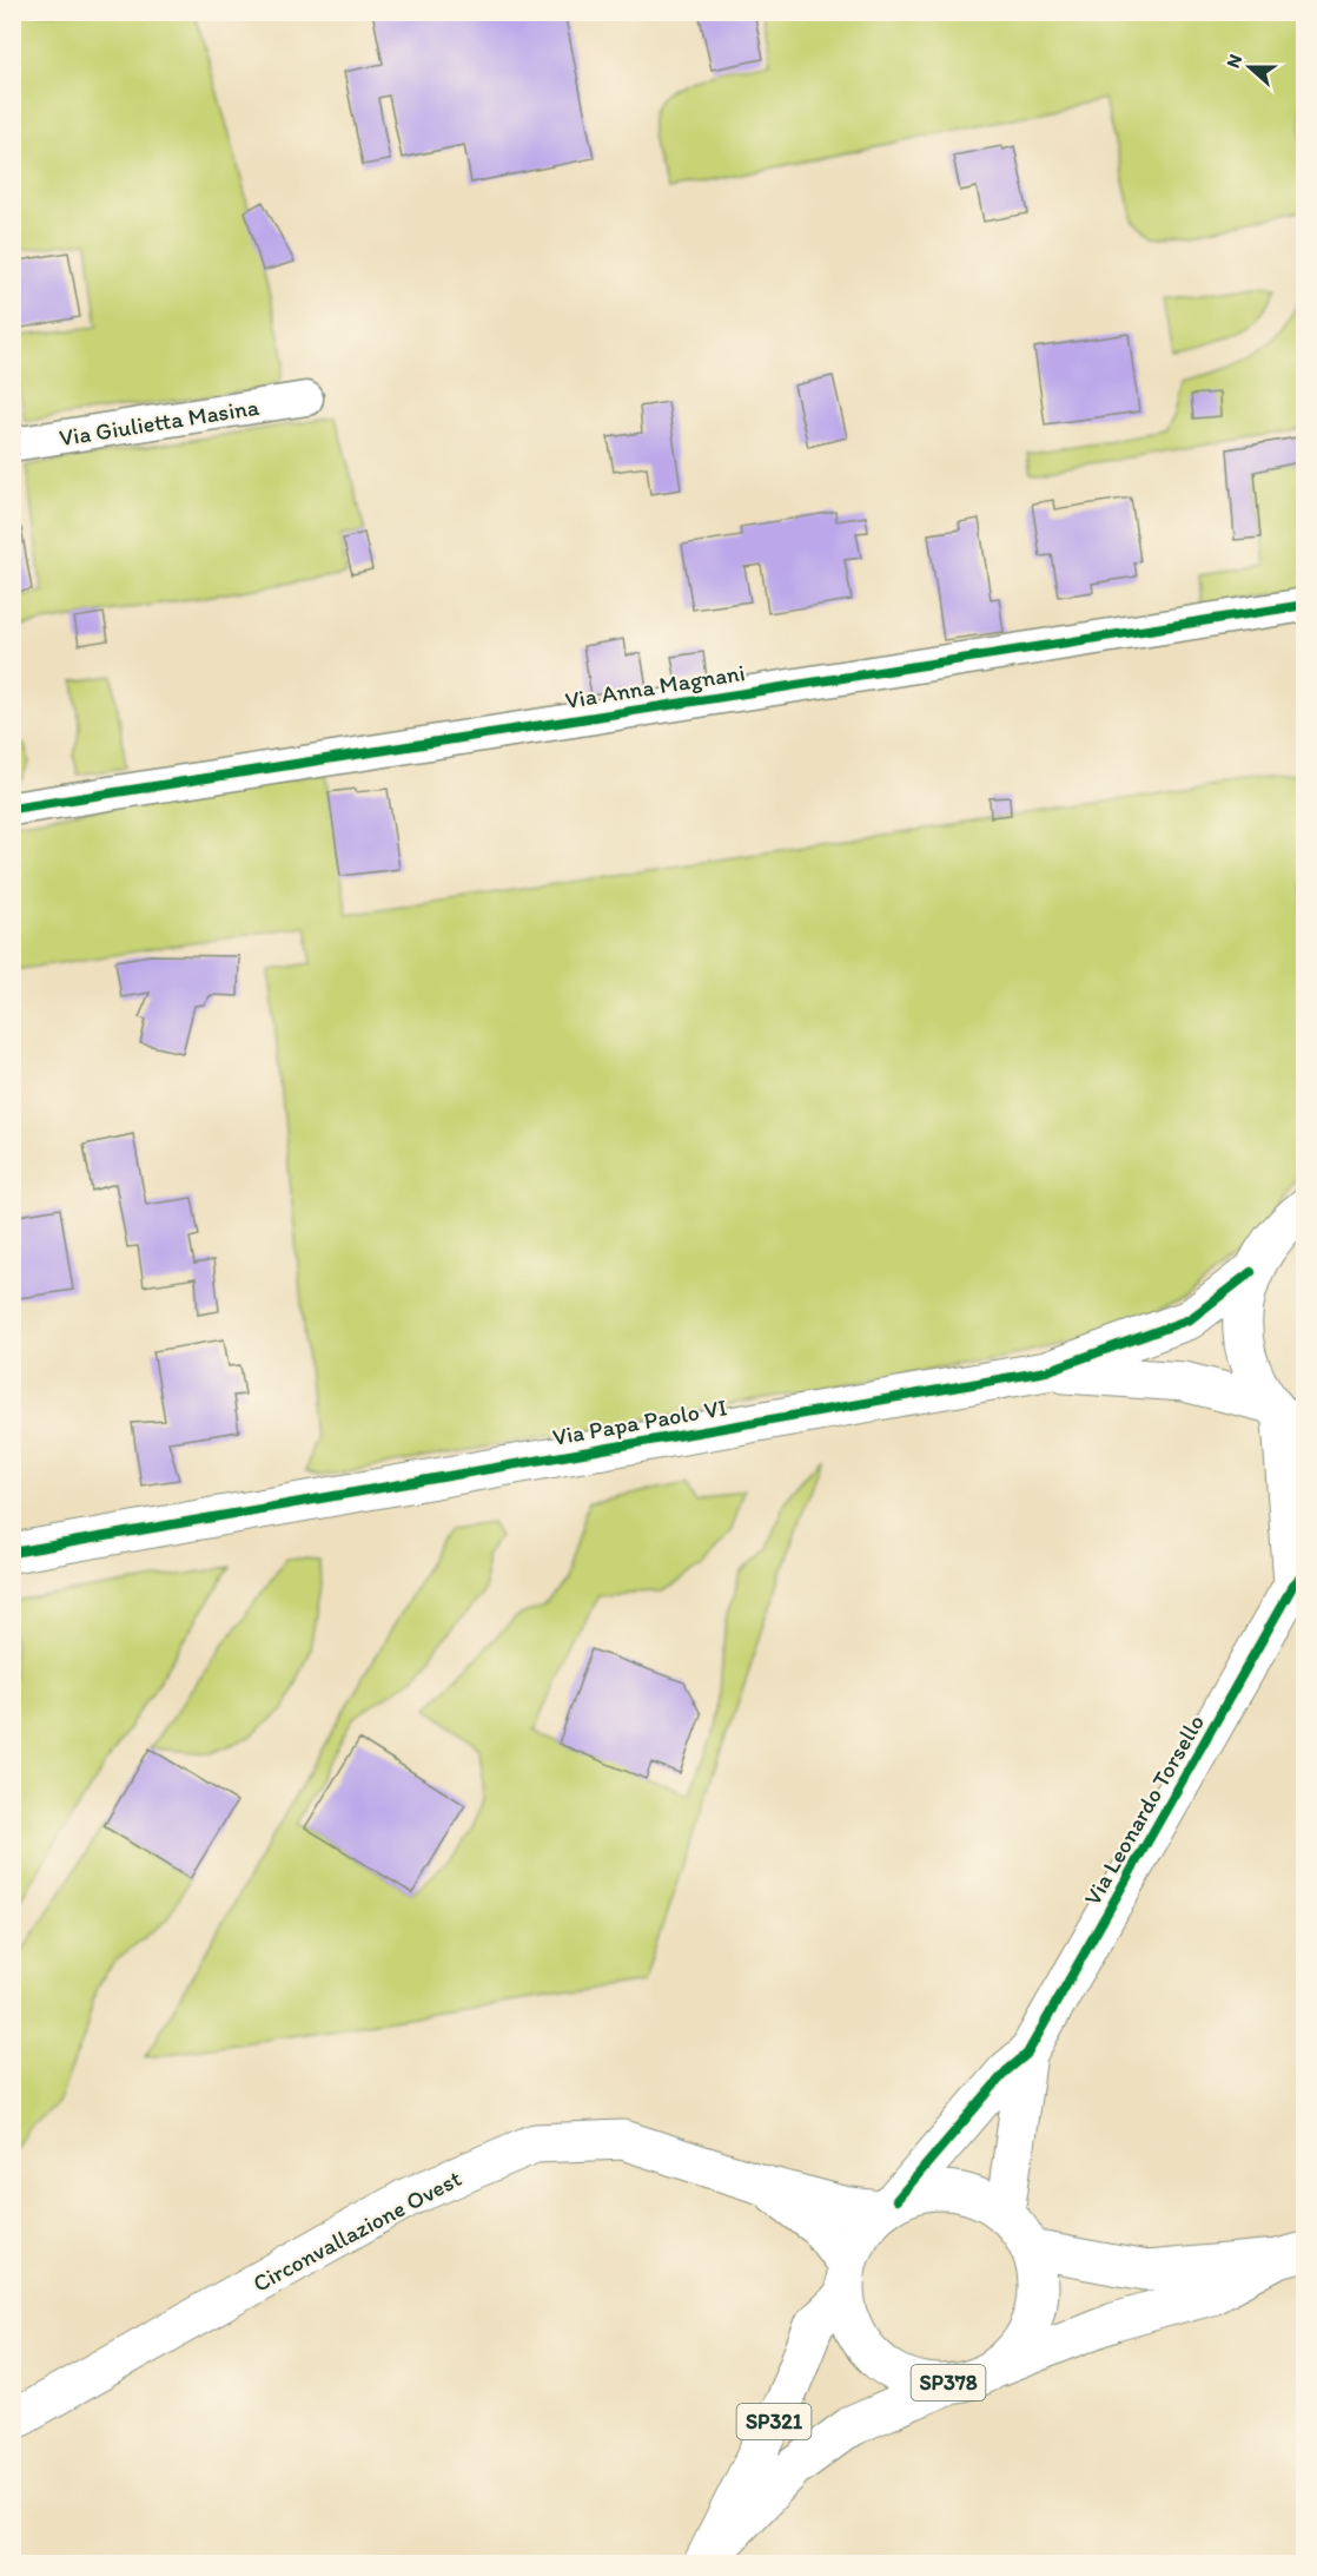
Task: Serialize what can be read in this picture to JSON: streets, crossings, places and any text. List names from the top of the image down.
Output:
{
  "streets": {
    "street": [
      "Via Giulietta Masina",
      "Via Anna Magnani",
      "Via Papa Paolo VI",
      "Via Leonardo Torsello",
      "Circonvallazione Ovest",
      "SP378",
      "SP321"
    ]
  },
  "crossings": [
    ["Circonvallazione Ovest", "SP378"],
    ["Circonvallazione Ovest", "SP321"],
    ["SP378", "SP321"]
  ],
  "north": "left"
}
